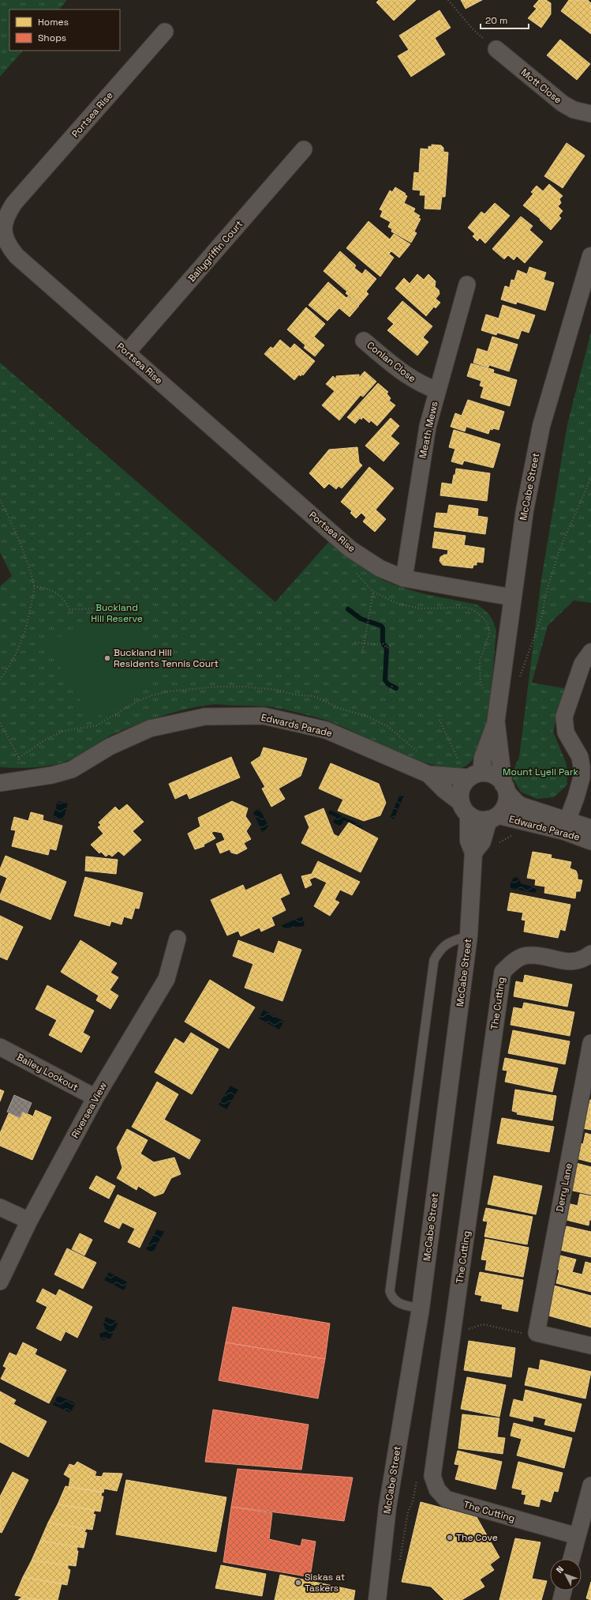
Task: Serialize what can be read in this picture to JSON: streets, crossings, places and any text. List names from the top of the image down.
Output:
{
  "streets": {
    "street": [
      "Mott Close",
      "Portsea Rise",
      "Ballygriffin Court",
      "Conlan Close",
      "Meath Mews",
      "McCabe Street",
      "Edwards Parade",
      "The Cutting",
      "Bailey Lookout",
      "Riversea View",
      "Derry Lane"
    ]
  },
  "crossings": [
    ["Portsea Rise", "Ballygriffin Court"],
    ["Portsea Rise", "Meath Mews"],
    ["Portsea Rise", "McCabe Street"],
    ["Conlan Close", "Meath Mews"],
    ["McCabe Street", "Edwards Parade"],
    ["Bailey Lookout", "Riversea View"]
  ],
  "parks": ["Buckland Hill Reserve", "Mount Lyell Park"],
  "places": ["Buckland Hill Residents Tennis Court", "The Cove", "Siskas at Taskers"],
  "legend": ["Homes", "Shops"],
  "scale_bar": "20 m",
  "north": "top left"
}
